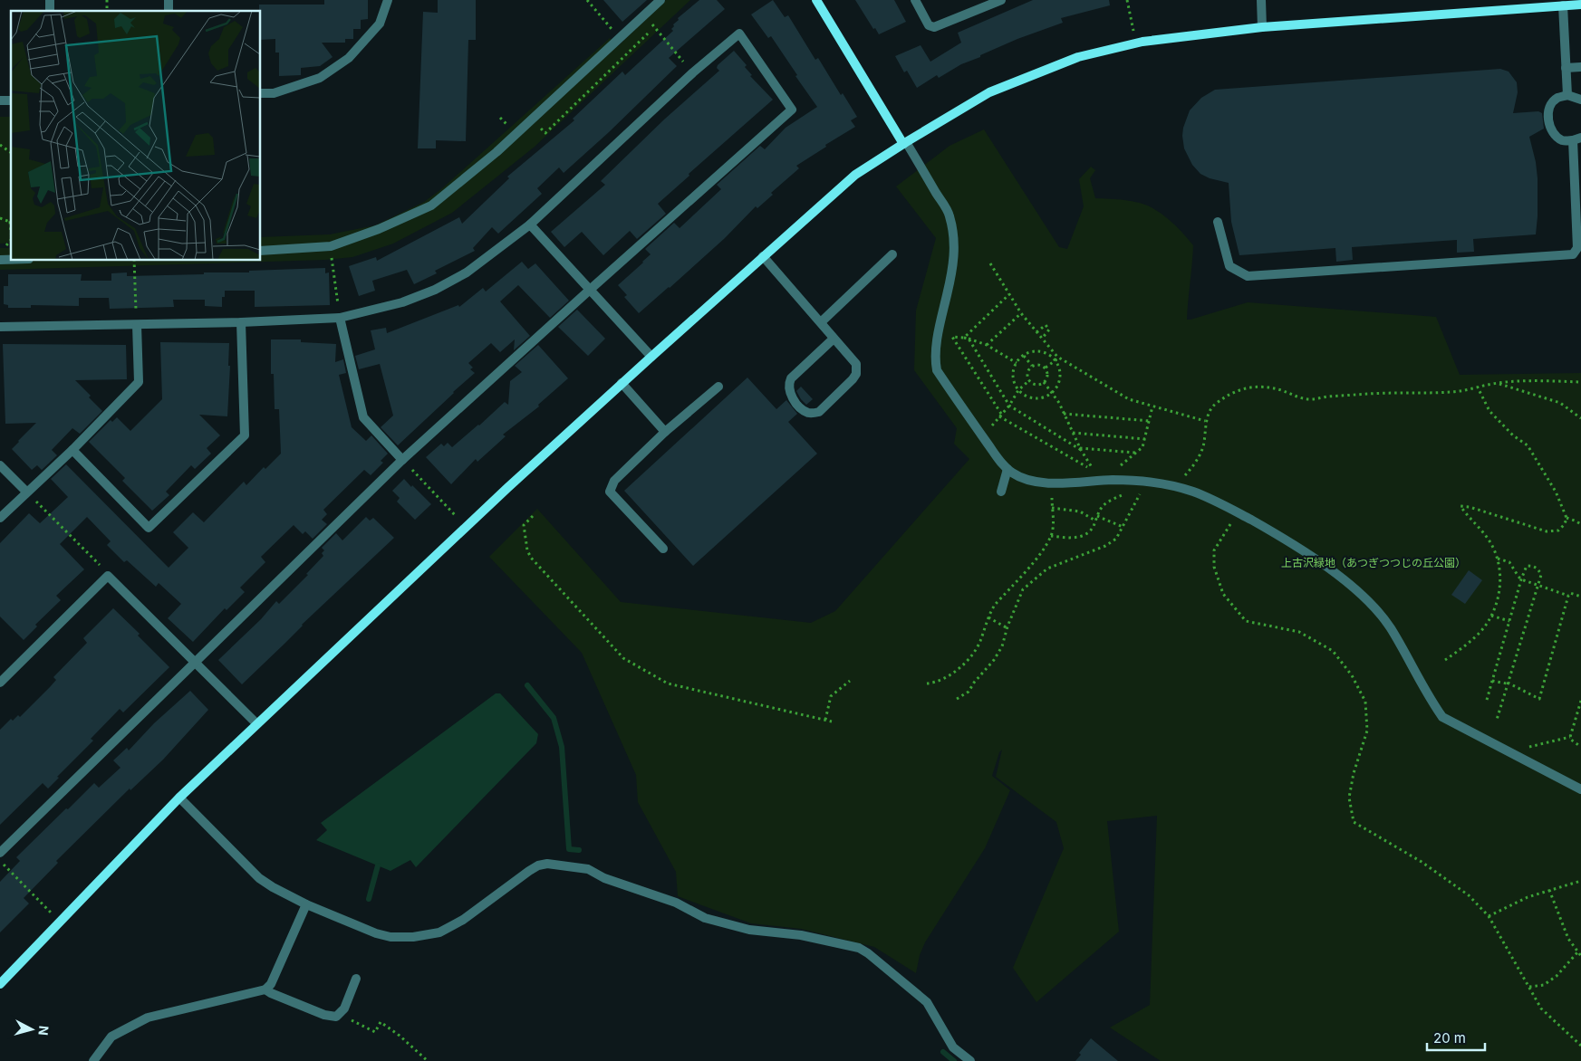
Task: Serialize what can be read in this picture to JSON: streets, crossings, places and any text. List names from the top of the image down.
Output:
{
  "parks": ["上古沢緑地（あつぎつつじの丘公園）"],
  "scale_bar": "20 m",
  "north": "right"
}
